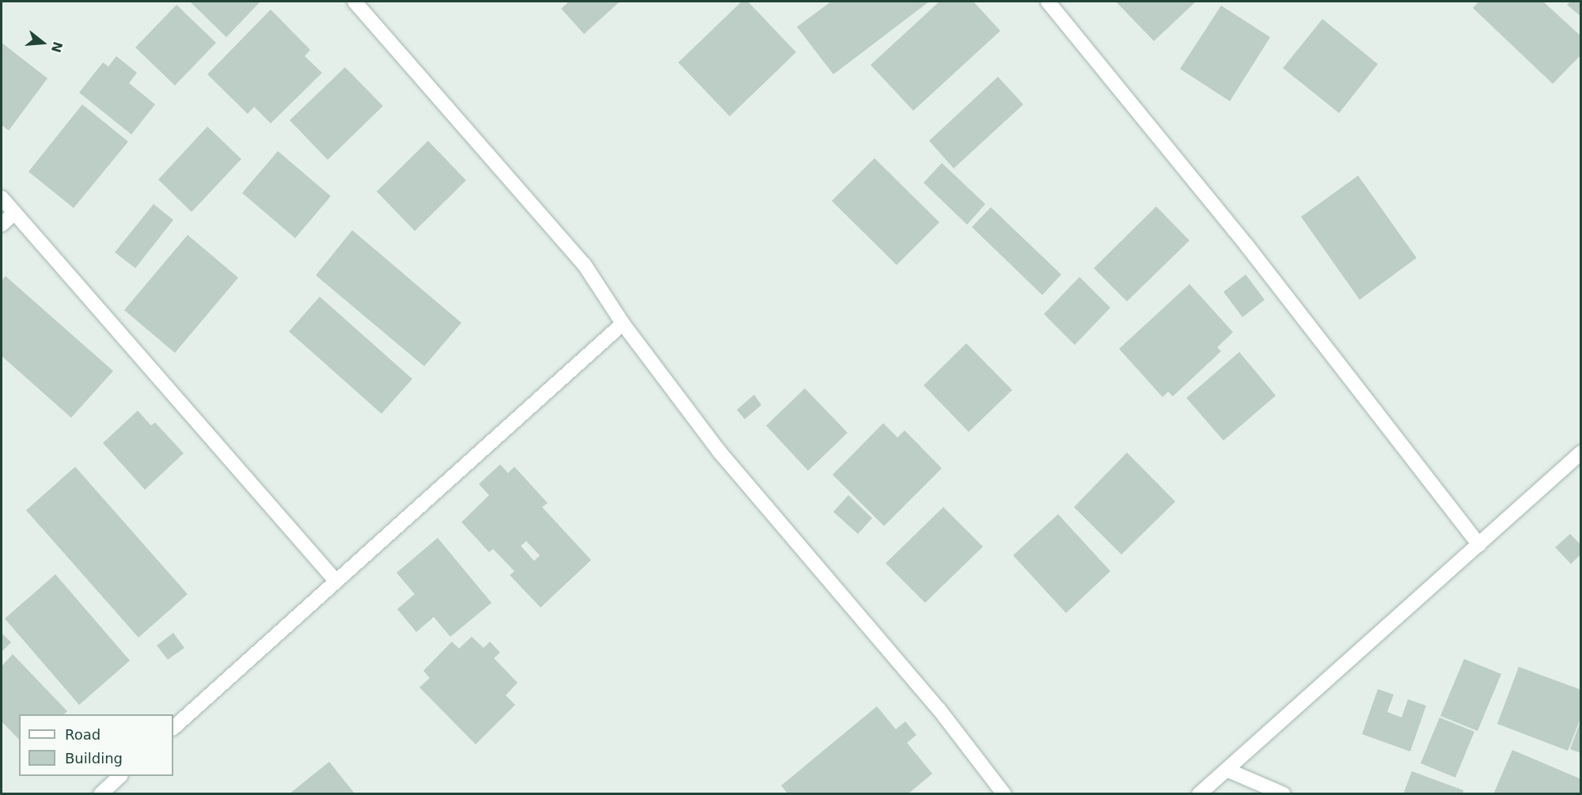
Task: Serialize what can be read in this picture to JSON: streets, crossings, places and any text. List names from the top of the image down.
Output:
{
  "legend": ["Road", "Building"],
  "north": "right"
}
